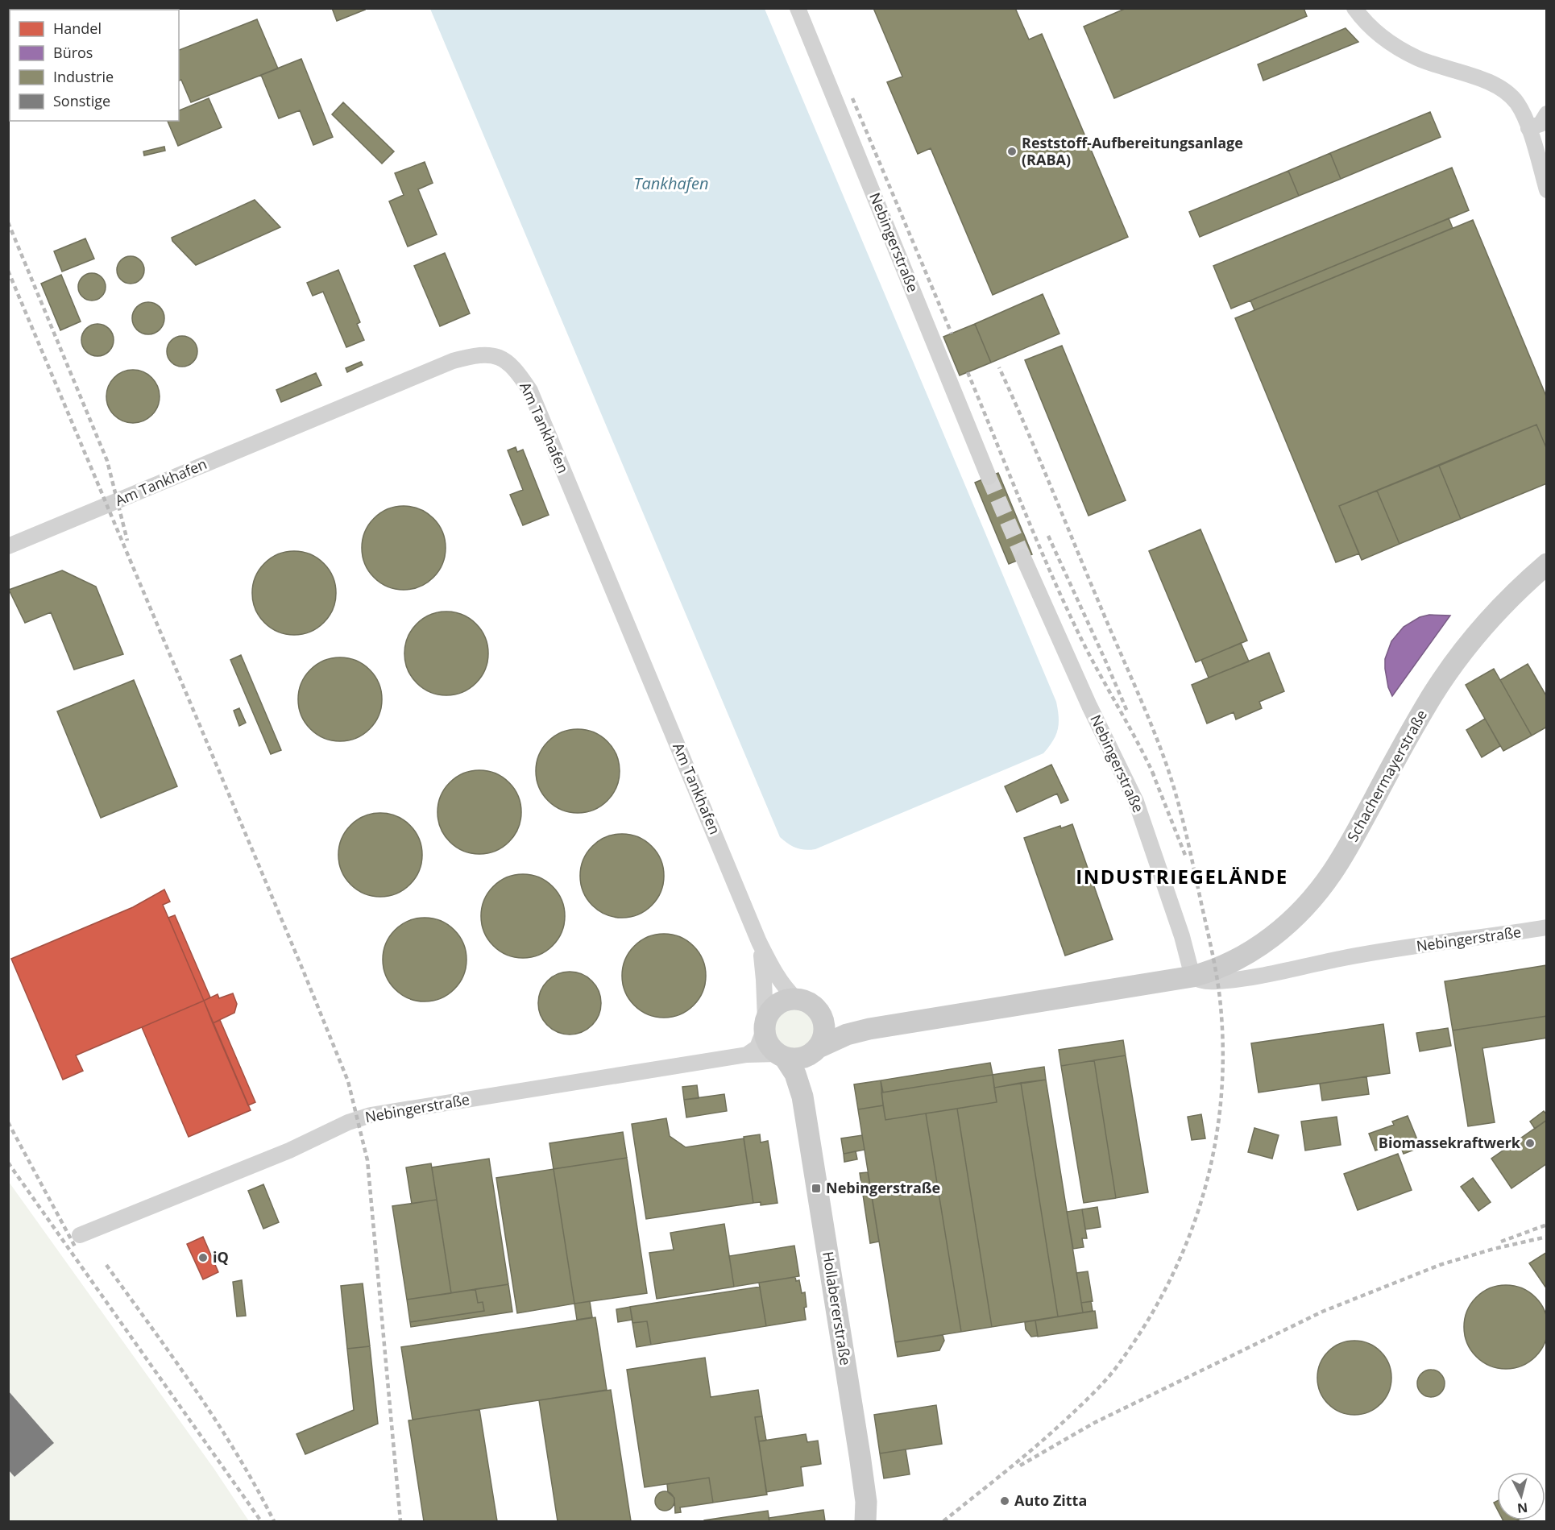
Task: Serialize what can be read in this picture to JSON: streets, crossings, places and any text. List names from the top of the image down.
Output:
{
  "streets": {
    "street": [
      "Nebingerstraße",
      "Am Tankhafen",
      "Schachermayerstraße",
      "Hollabererstraße"
    ]
  },
  "crossings": [
    ["Nebingerstraße", "Am Tankhafen"],
    ["Nebingerstraße", "Schachermayerstraße"],
    ["Nebingerstraße", "Hollabererstraße"],
    ["Am Tankhafen", "Hollabererstraße"]
  ],
  "districts": ["INDUSTRIEGELÄNDE"],
  "water": ["Tankhafen"],
  "places": {
    "other": [
      "Reststoff-Aufbereitungsanlage (RABA)",
      "Biomassekraftwerk",
      "iQ",
      "Auto Zitta"
    ],
    "transit": ["Nebingerstraße"]
  },
  "legend": [
    "Handel",
    "Büros",
    "Industrie",
    "Sonstige"
  ],
  "north": "bottom"
}
